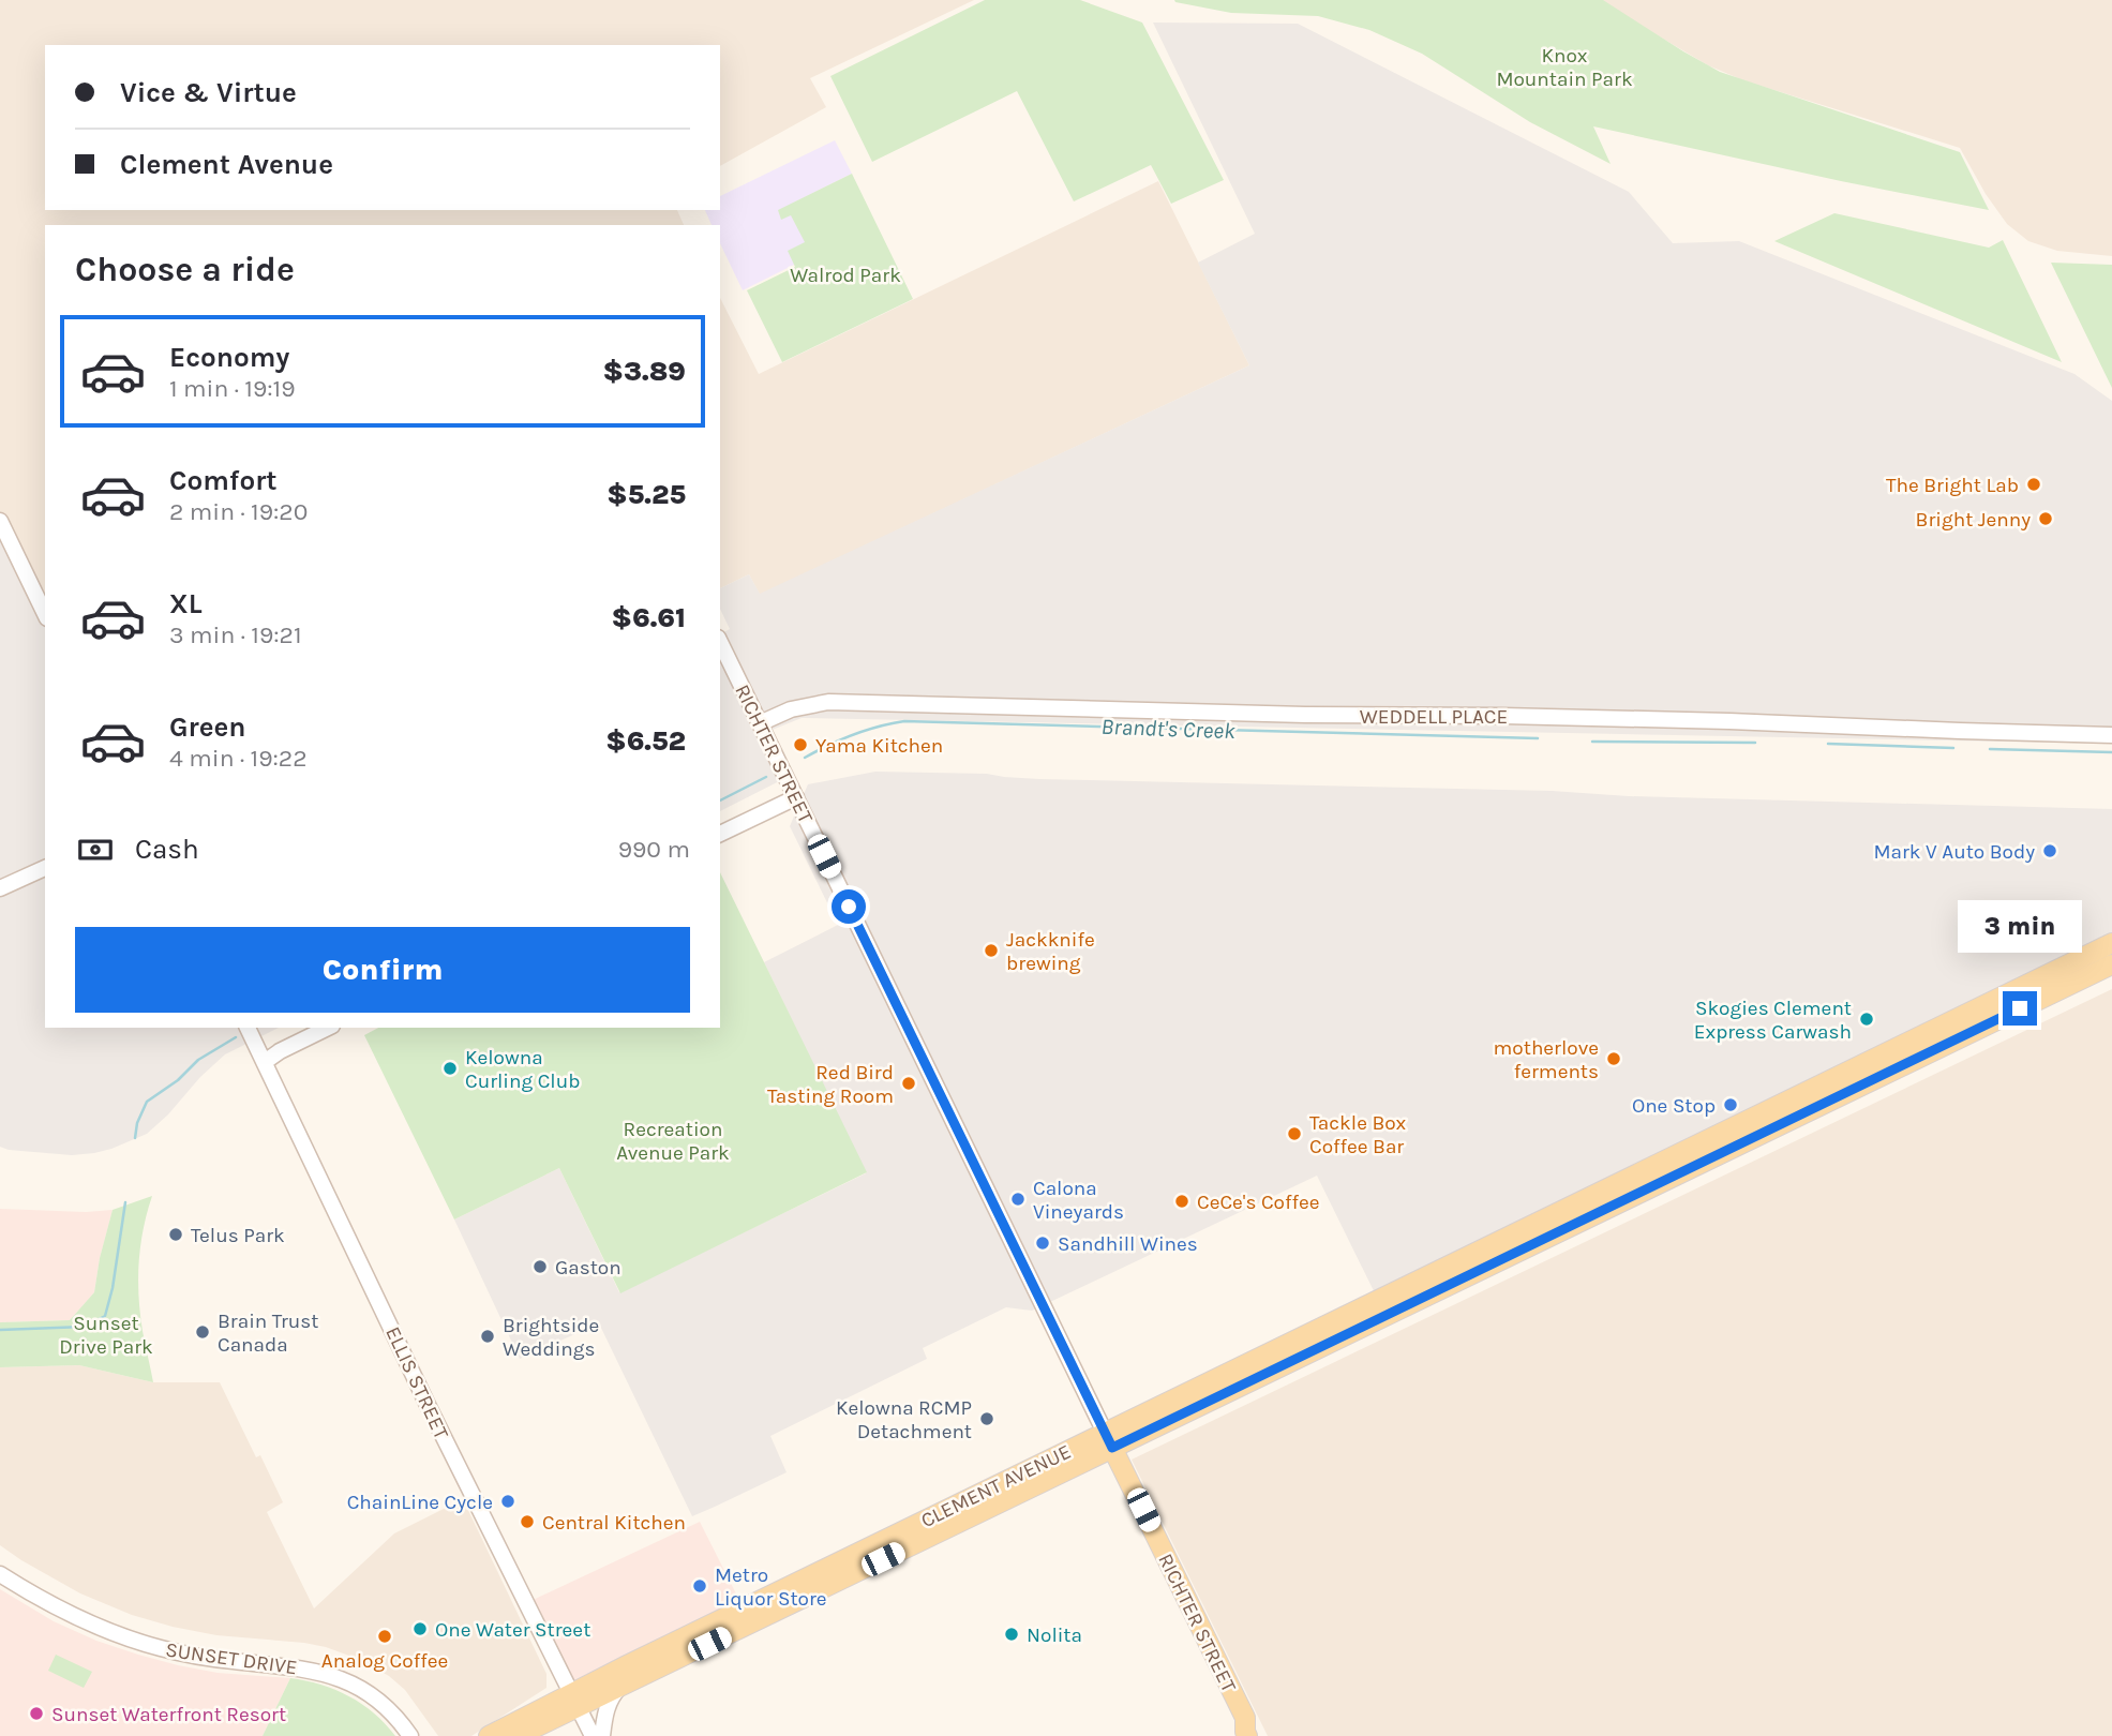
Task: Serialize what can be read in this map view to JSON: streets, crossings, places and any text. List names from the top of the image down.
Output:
{
  "streets": {
    "main road": ["RICHTER STREET", "CLEMENT AVENUE"],
    "street": ["WEDDELL PLACE", "ELLIS STREET", "SUNSET DRIVE"]
  },
  "crossings": [
    ["WEDDELL PLACE", "RICHTER STREET"],
    ["RICHTER STREET", "CLEMENT AVENUE"],
    ["ELLIS STREET", "CLEMENT AVENUE"]
  ],
  "water": ["Brandt's Creek"],
  "parks": [
    "Knox Mountain Park",
    "Walrod Park",
    "Recreation Avenue Park",
    "Sunset Drive Park"
  ],
  "places": [
    "The Bright Lab",
    "Bright Jenny",
    "Yama Kitchen",
    "Mark V Auto Body",
    "Jackknife brewing",
    "Skogies Clement Express Carwash",
    "motherlove ferments",
    "Kelowna Curling Club",
    "Red Bird Tasting Room",
    "One Stop",
    "Tackle Box Coffee Bar",
    "Calona Vineyards",
    "CeCe's Coffee",
    "Telus Park",
    "Sandhill Wines",
    "Gaston",
    "Brain Trust Canada",
    "Brightside Weddings",
    "Kelowna RCMP Detachment",
    "ChainLine Cycle",
    "Central Kitchen",
    "Metro Liquor Store",
    "One Water Street",
    "Nolita",
    "Analog Coffee",
    "Sunset Waterfront Resort"
  ],
  "page": {
    "banner": ["Vice & Virtue", "Clement Avenue"],
    "heading": "Choose a ride",
    "list": [
      {
        "name": "Economy",
        "note": "1 min · 19:19",
        "value": "$3.89"
      },
      {
        "name": "Comfort",
        "note": "2 min · 19:20",
        "value": "$5.25"
      },
      {
        "name": "XL",
        "note": "3 min · 19:21",
        "value": "$6.61"
      },
      {
        "name": "Green",
        "note": "4 min · 19:22",
        "value": "$6.52"
      }
    ],
    "pay": ["Cash", "990 m"],
    "bubble": "3 min",
    "buttons": "Confirm"
  }
}
